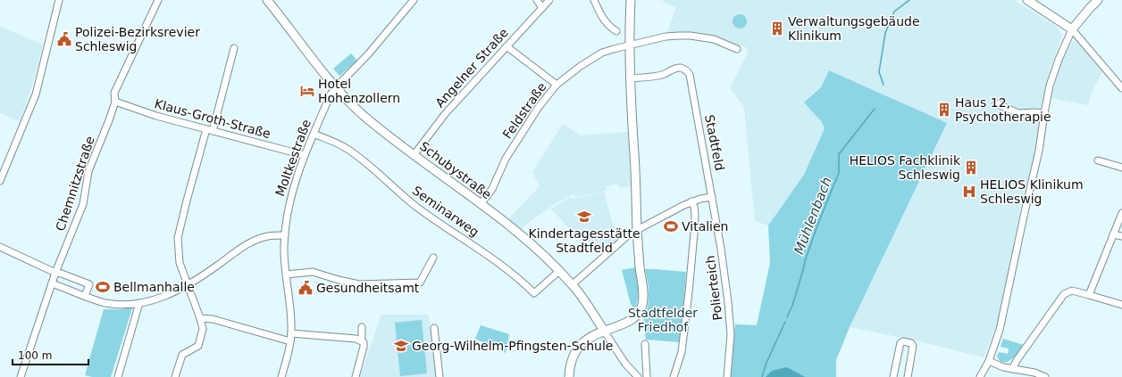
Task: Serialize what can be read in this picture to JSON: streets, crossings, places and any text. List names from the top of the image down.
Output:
{
  "streets": {
    "street": [
      "Angelner Straße",
      "Feldstraße",
      "Klaus-Groth-Straße",
      "Stadtfeld",
      "Moltkestraße",
      "Schubystraße",
      "Chemnitzstraße",
      "Seminarweg",
      "Polierteich"
    ]
  },
  "crossings": [
    ["Angelner Straße", "Schubystraße"],
    ["Feldstraße", "Schubystraße"],
    ["Klaus-Groth-Straße", "Moltkestraße"],
    ["Klaus-Groth-Straße", "Chemnitzstraße"],
    ["Stadtfeld", "Polierteich"],
    ["Moltkestraße", "Schubystraße"],
    ["Moltkestraße", "Seminarweg"],
    ["Schubystraße", "Seminarweg"]
  ],
  "water": ["Mühlenbach"],
  "parks": ["Stadtfelder Friedhof"],
  "places": {
    "building": ["Verwaltungsgebäude Klinikum", "Haus 12, Psychotherapie", "HELIOS Fachklinik Schleswig"],
    "public building": ["Polizei-Bezirksrevier Schleswig", "Gesundheitsamt"],
    "hotel": ["Hotel Hohenzollern"],
    "hospital": ["HELIOS Klinikum Schleswig"],
    "school or university": ["Kindertagesstätte Stadtfeld", "Georg-Wilhelm-Pfingsten-Schule"],
    "sports": ["Vitalien", "Bellmanhalle"]
  },
  "scale_bar": "100 m"
}
